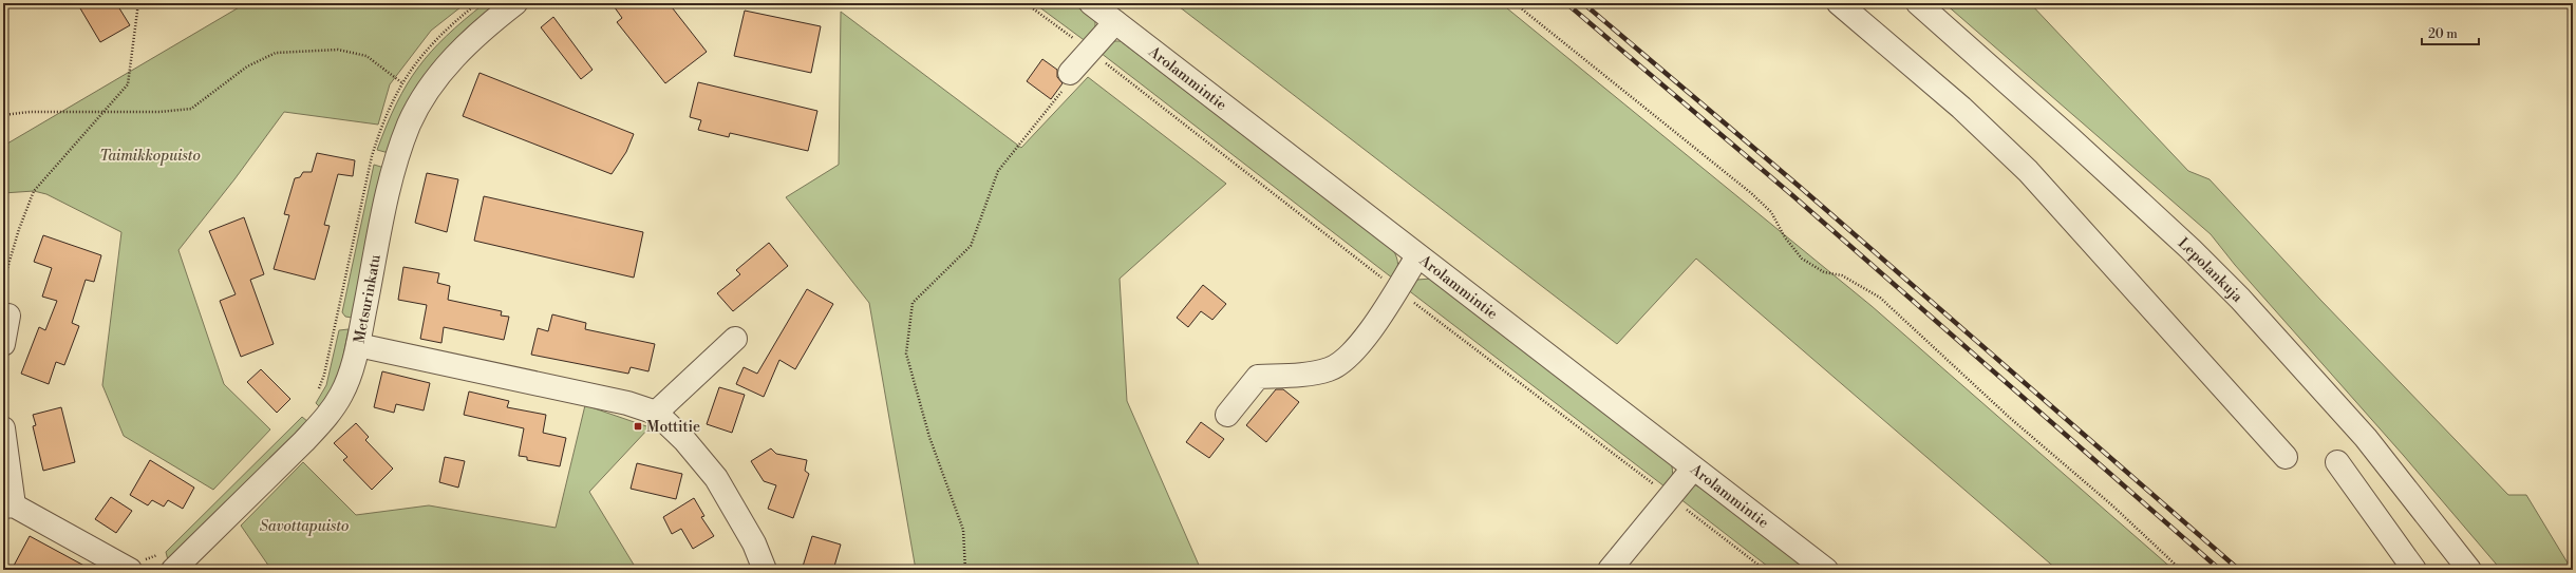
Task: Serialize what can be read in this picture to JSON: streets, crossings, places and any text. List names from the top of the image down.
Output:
{
  "streets": {
    "street": ["Arolammintie", "Lepolankuja", "Metsurinkatu"]
  },
  "parks": ["Taimikkopuisto", "Savottapuisto"],
  "places": {
    "transit": ["Mottitie"]
  },
  "scale_bar": "20 m"
}
